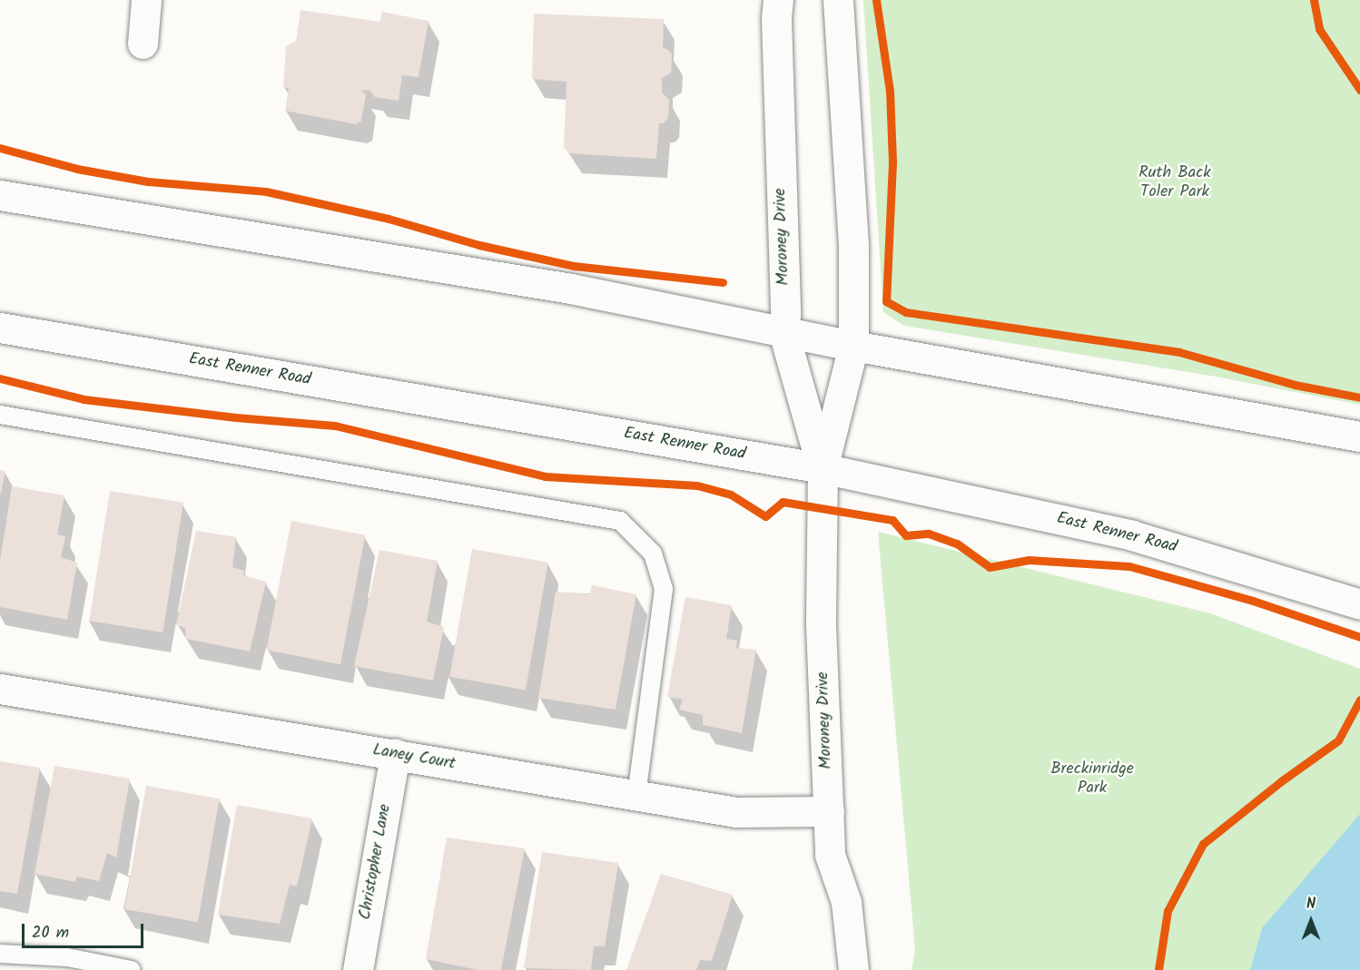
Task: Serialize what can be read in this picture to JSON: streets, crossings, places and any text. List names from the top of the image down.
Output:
{
  "streets": {
    "main road": [
      "Moroney Drive",
      "East Renner Road",
      "Laney Court",
      "Christopher Lane"
    ]
  },
  "crossings": [
    ["Moroney Drive", "East Renner Road"],
    ["Moroney Drive", "Laney Court"],
    ["Laney Court", "Christopher Lane"]
  ],
  "parks": ["Ruth Back Toler Park", "Breckinridge Park"],
  "scale_bar": "20 m",
  "north": "top"
}
